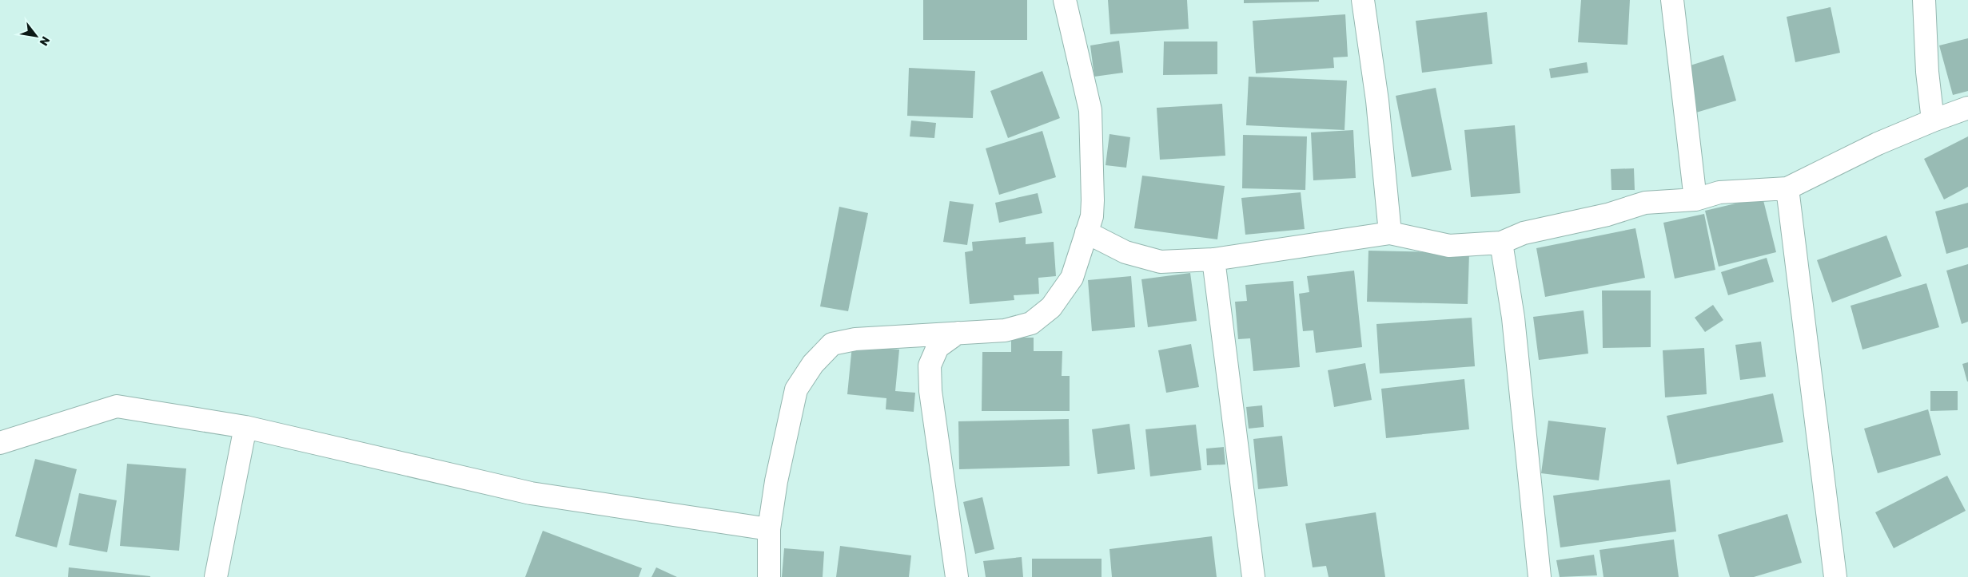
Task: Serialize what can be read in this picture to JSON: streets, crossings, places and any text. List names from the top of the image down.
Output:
{
  "north": "bottom right"
}
